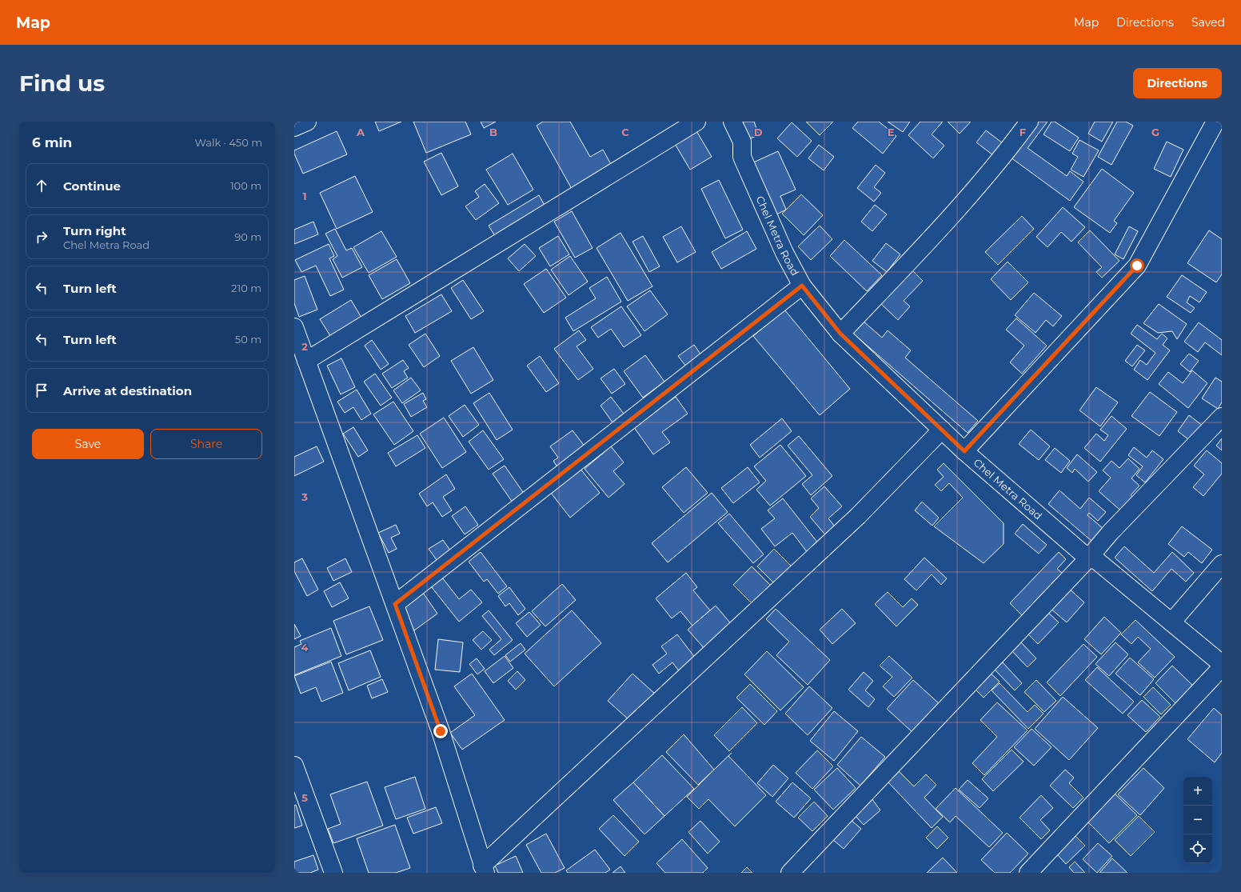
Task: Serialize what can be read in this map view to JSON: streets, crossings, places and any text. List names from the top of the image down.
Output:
{
  "streets": {
    "street": ["Chel Metra Road"]
  },
  "page": {
    "header": "Map",
    "nav": ["Map", "Directions", "Saved"],
    "buttons": [
      "Directions",
      ["Save", "Share"]
    ],
    "title": "Find us",
    "heading": ["6 min", "Walk · 450 m"],
    "list": [
      ["Continue", "100 m"],
      ["Turn right", "Chel Metra Road", "90 m"],
      ["Turn left", "210 m"],
      ["Turn left", "50 m"],
      "Arrive at destination"
    ],
    "map_buttons": ["+", "−"]
  },
  "grid": {
    "columns": [
      "A",
      "B",
      "C",
      "D",
      "E",
      "F",
      "G"
    ],
    "rows": [
      "1",
      "2",
      "3",
      "4",
      "5"
    ]
  }
}
